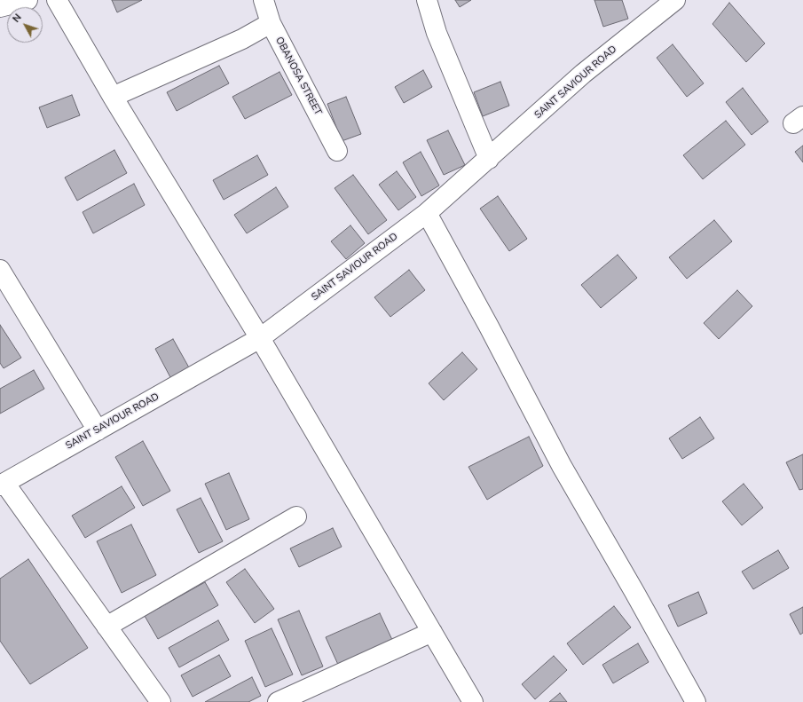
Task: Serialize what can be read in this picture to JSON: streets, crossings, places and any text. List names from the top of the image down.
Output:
{
  "streets": {
    "street": ["OBANOSA STREET", "SAINT SAVIOUR ROAD"]
  },
  "north": "top left"
}
